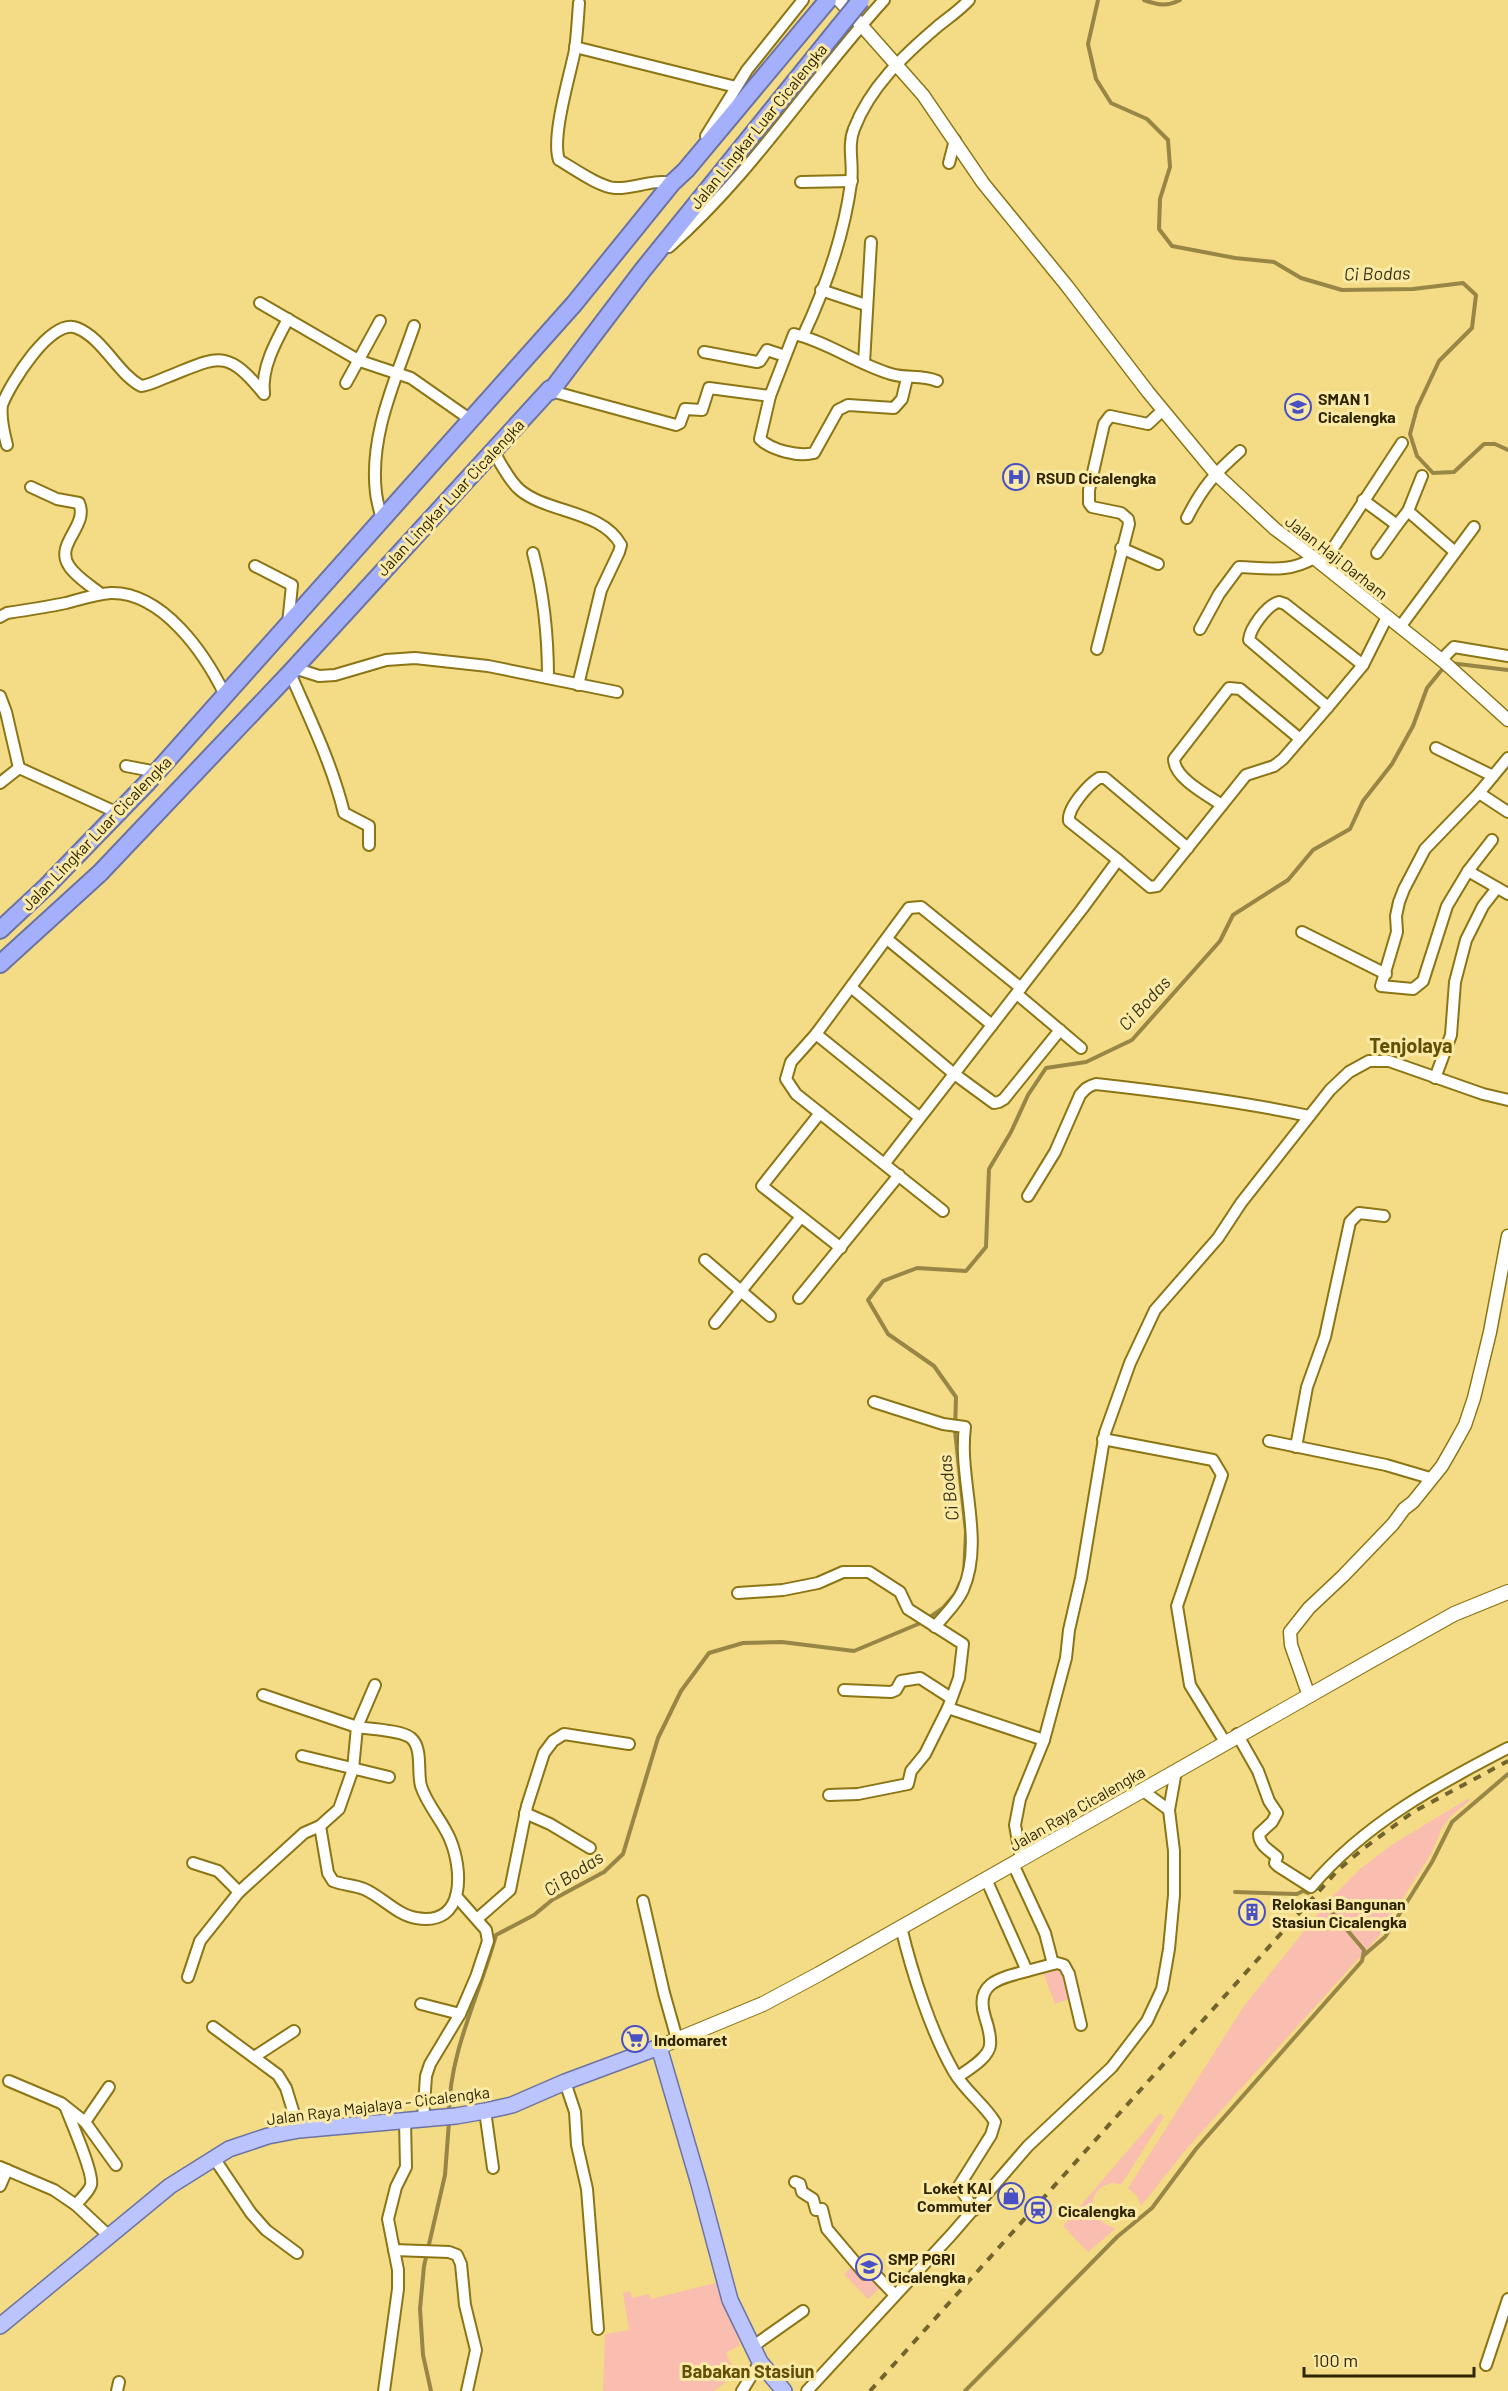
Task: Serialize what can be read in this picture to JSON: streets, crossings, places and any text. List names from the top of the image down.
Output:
{
  "streets": {
    "highway": ["Jalan Lingkar Luar Cicalengka"],
    "main road": ["Jalan Raya Cicalengka", "Jalan Raya Majalaya - Cicalengka"],
    "street": ["Jalan Haji Darham"]
  },
  "crossings": [
    ["Jalan Raya Cicalengka", "Jalan Raya Majalaya - Cicalengka"]
  ],
  "districts": ["Tenjolaya", "Babakan Stasiun"],
  "water": ["Ci Bodas"],
  "places": {
    "school or university": ["SMAN 1 Cicalengka", "SMP PGRI Cicalengka"],
    "hospital": ["RSUD Cicalengka"],
    "building": ["Relokasi Bangunan Stasiun Cicalengka"],
    "supermarket": ["Indomaret"],
    "shop": ["Loket KAI Commuter"],
    "station": ["Cicalengka"]
  },
  "scale_bar": "100 m"
}
